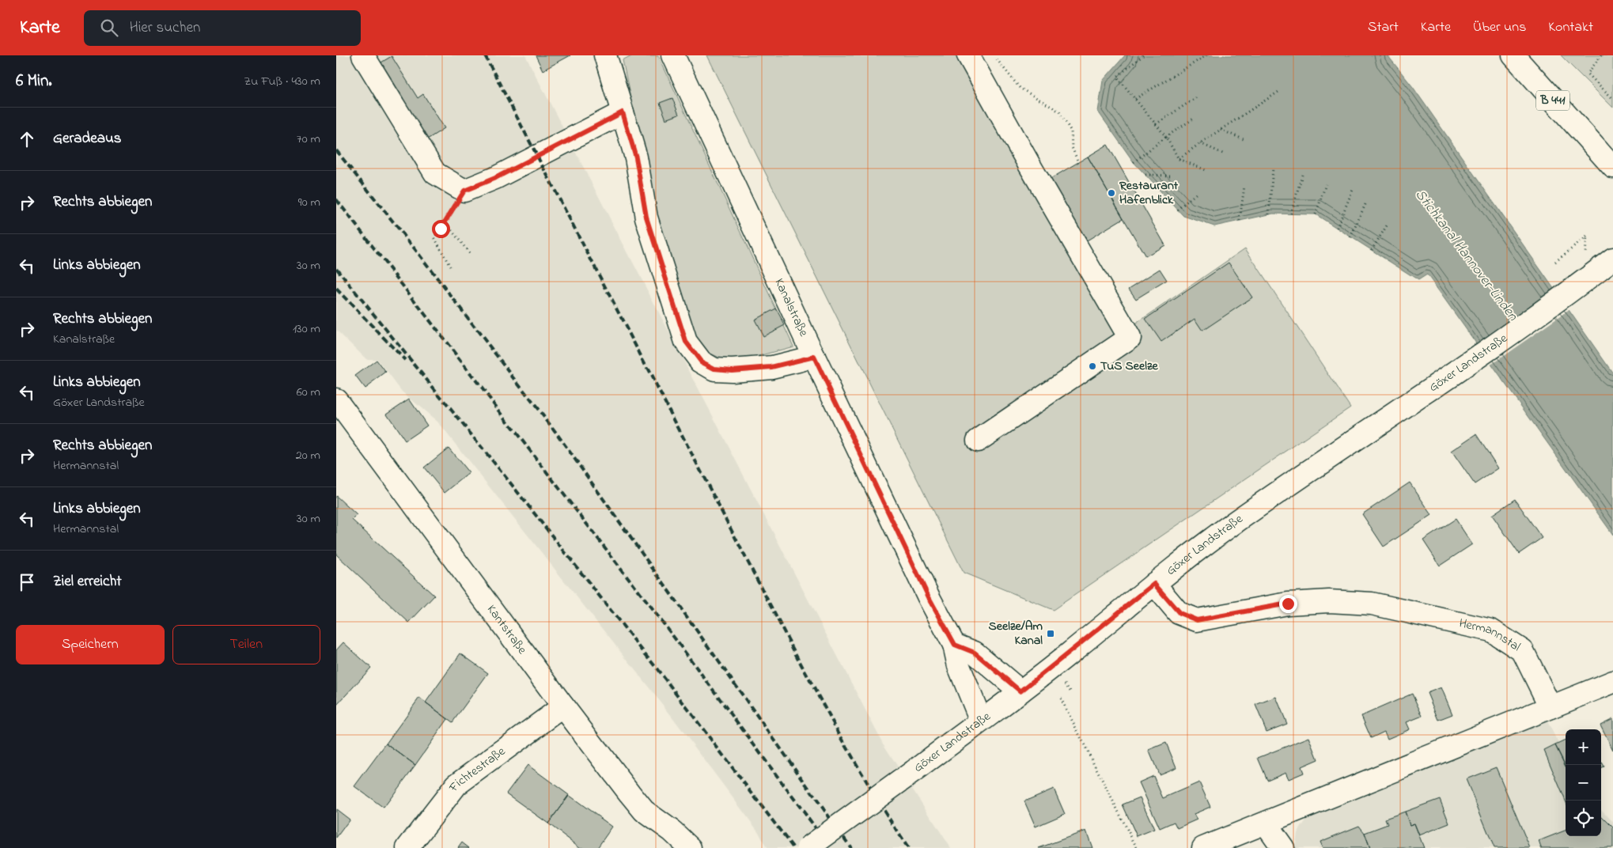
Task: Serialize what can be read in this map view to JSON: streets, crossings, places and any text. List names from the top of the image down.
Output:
{
  "streets": {
    "street": [
      "B 441",
      "Kanalstraße",
      "Göxer Landstraße",
      "Kantstraße",
      "Hermannstal",
      "Fichtestraße"
    ]
  },
  "crossings": [
    ["Kanalstraße", "Göxer Landstraße"],
    ["Göxer Landstraße", "Hermannstal"],
    ["Kantstraße", "Fichtestraße"]
  ],
  "water": ["Stichkanal Hannover-Linden"],
  "places": {
    "other": ["Restaurant Hafenblick", "TuS Seelze"],
    "transit": ["Seelze/Am Kanal"]
  },
  "page": {
    "header": "Karte",
    "search": "Hier suchen",
    "nav": [
      "Start",
      "Karte",
      "Über uns",
      "Kontakt"
    ],
    "heading": ["6 Min.", "Zu Fuß · 430 m"],
    "list": [
      ["Geradeaus", "70 m"],
      ["Rechts abbiegen", "90 m"],
      ["Links abbiegen", "30 m"],
      ["Rechts abbiegen", "Kanalstraße", "130 m"],
      ["Links abbiegen", "Göxer Landstraße", "60 m"],
      ["Rechts abbiegen", "Hermannstal", "20 m"],
      ["Links abbiegen", "Hermannstal", "30 m"],
      "Ziel erreicht"
    ],
    "buttons": ["Speichern", "Teilen"],
    "map_buttons": ["+", "−"]
  }
}
